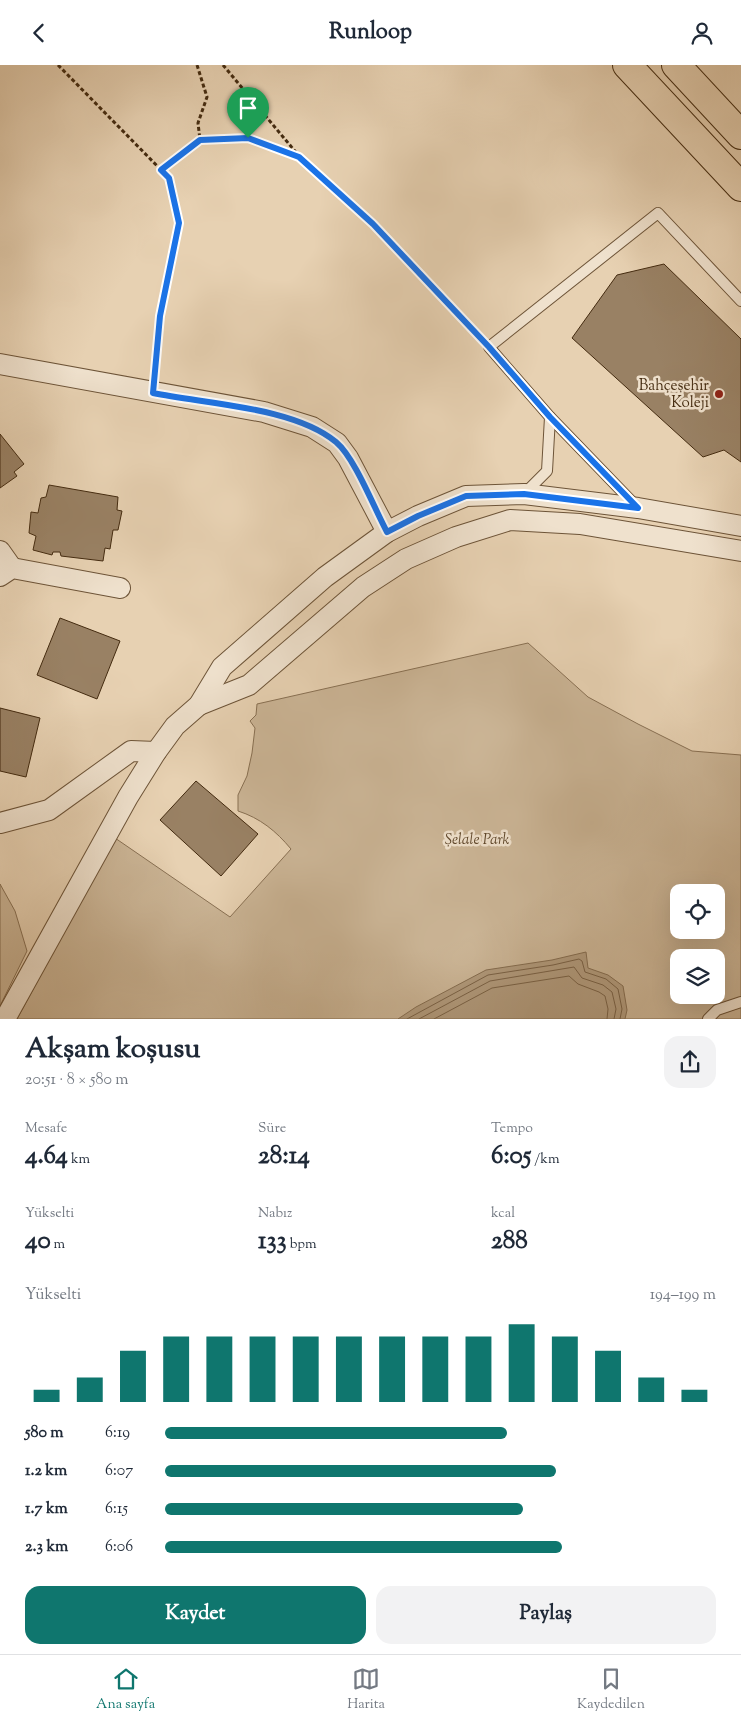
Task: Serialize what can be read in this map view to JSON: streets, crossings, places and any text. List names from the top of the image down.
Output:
{
  "parks": ["Şelale Park"],
  "places": ["Bahçeşehir Koleji"],
  "page": {
    "header": "Runloop",
    "heading": ["Akşam koşusu", "20:51 · 8 × 580 m"],
    "stats": [
      ["Mesafe", "4.64 km"],
      ["Süre", "28:14"],
      ["Tempo", "6:05 /km"],
      ["Yükselti", "40 m"],
      ["Nabız", "133 bpm"],
      ["kcal", "288"]
    ],
    "chart": ["Yükselti", "194–199 m"],
    "list": [
      {
        "name": "580 m",
        "note": "6:19"
      },
      {
        "name": "1.2 km",
        "note": "6:07"
      },
      {
        "name": "1.7 km",
        "note": "6:15"
      },
      {
        "name": "2.3 km",
        "note": "6:06"
      }
    ],
    "buttons": ["Kaydet", "Paylaş"],
    "tabs": ["Ana sayfa", "Harita", "Kaydedilen"]
  }
}
